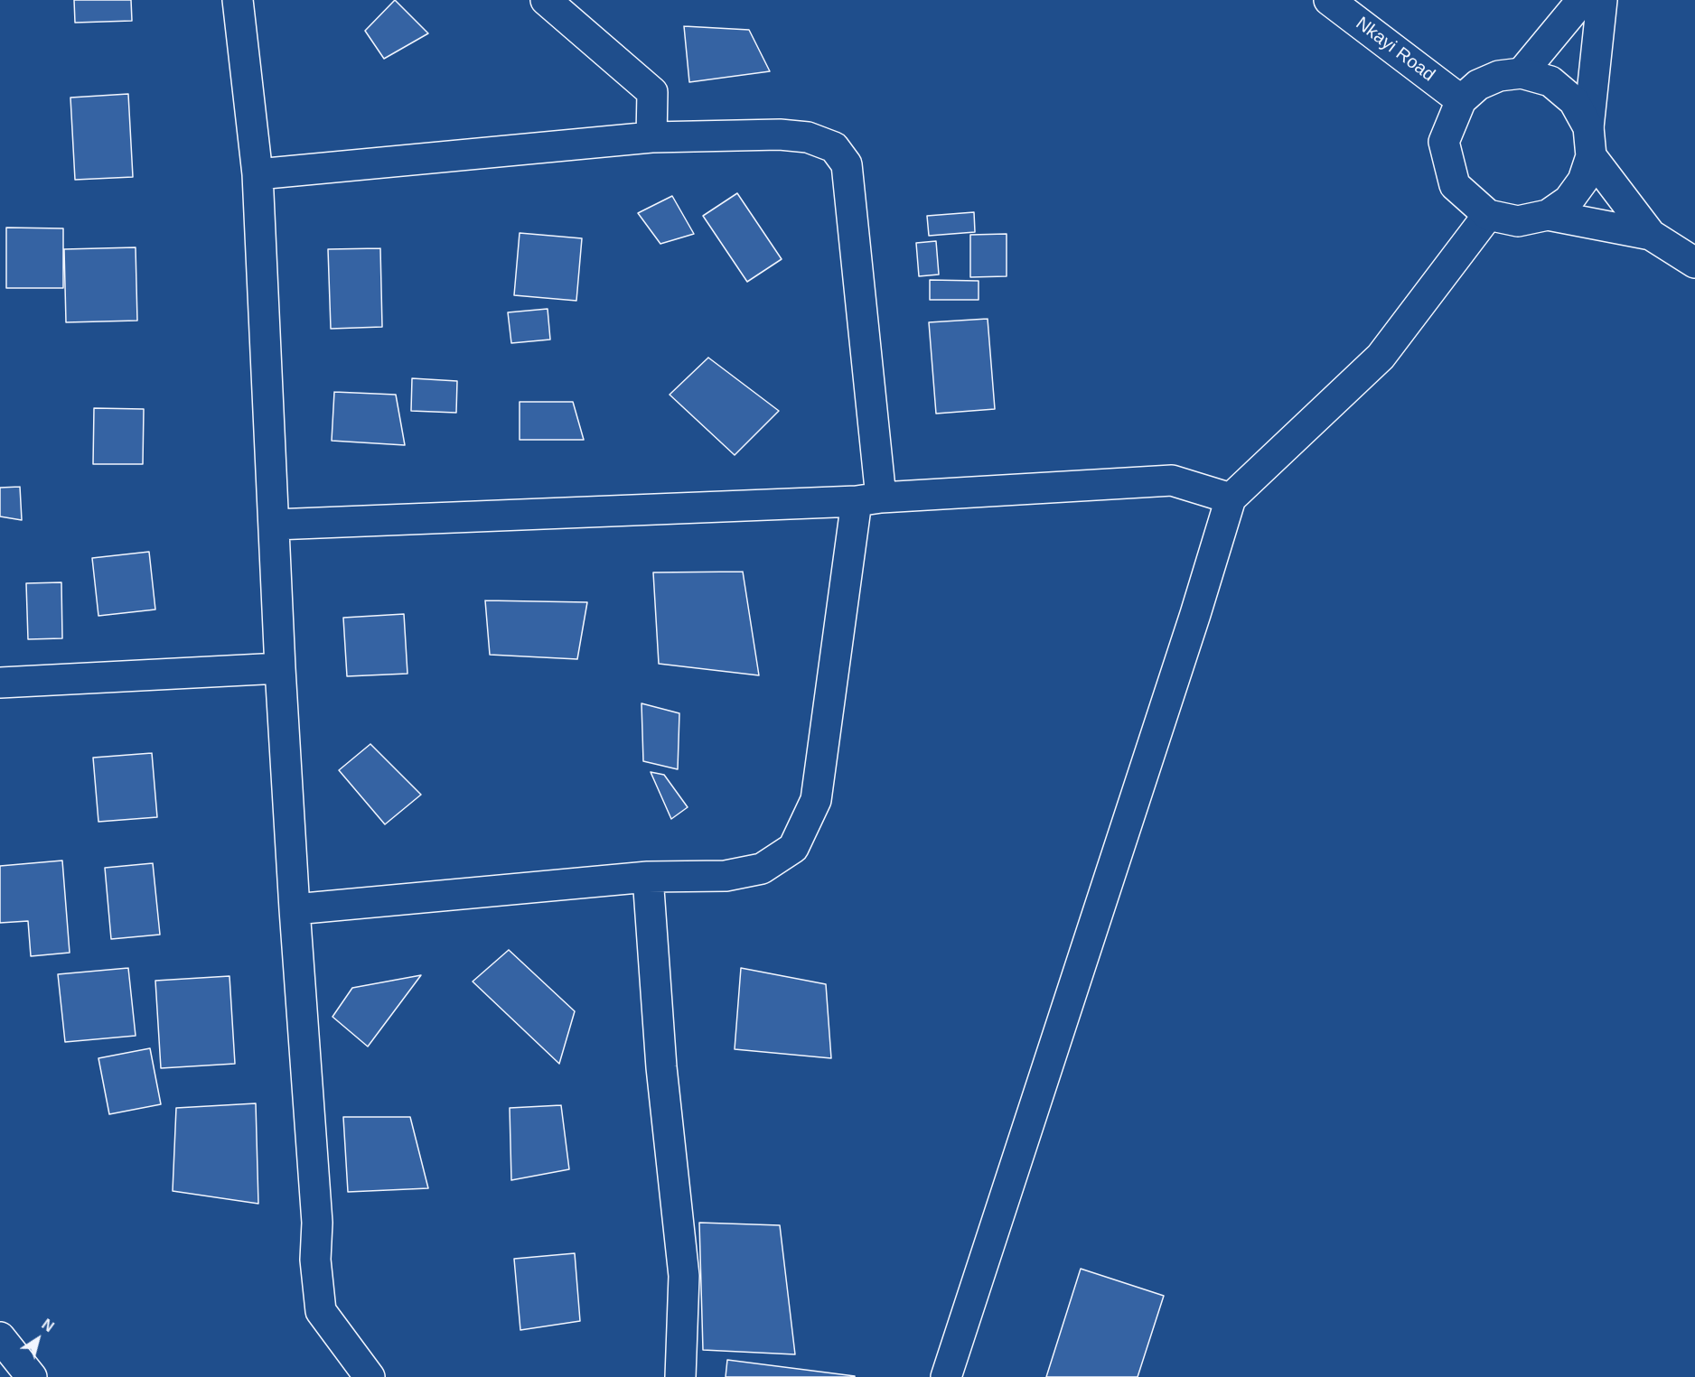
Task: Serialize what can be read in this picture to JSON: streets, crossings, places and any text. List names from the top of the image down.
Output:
{
  "streets": {
    "street": ["Nkayi Road"]
  },
  "north": "top right"
}
